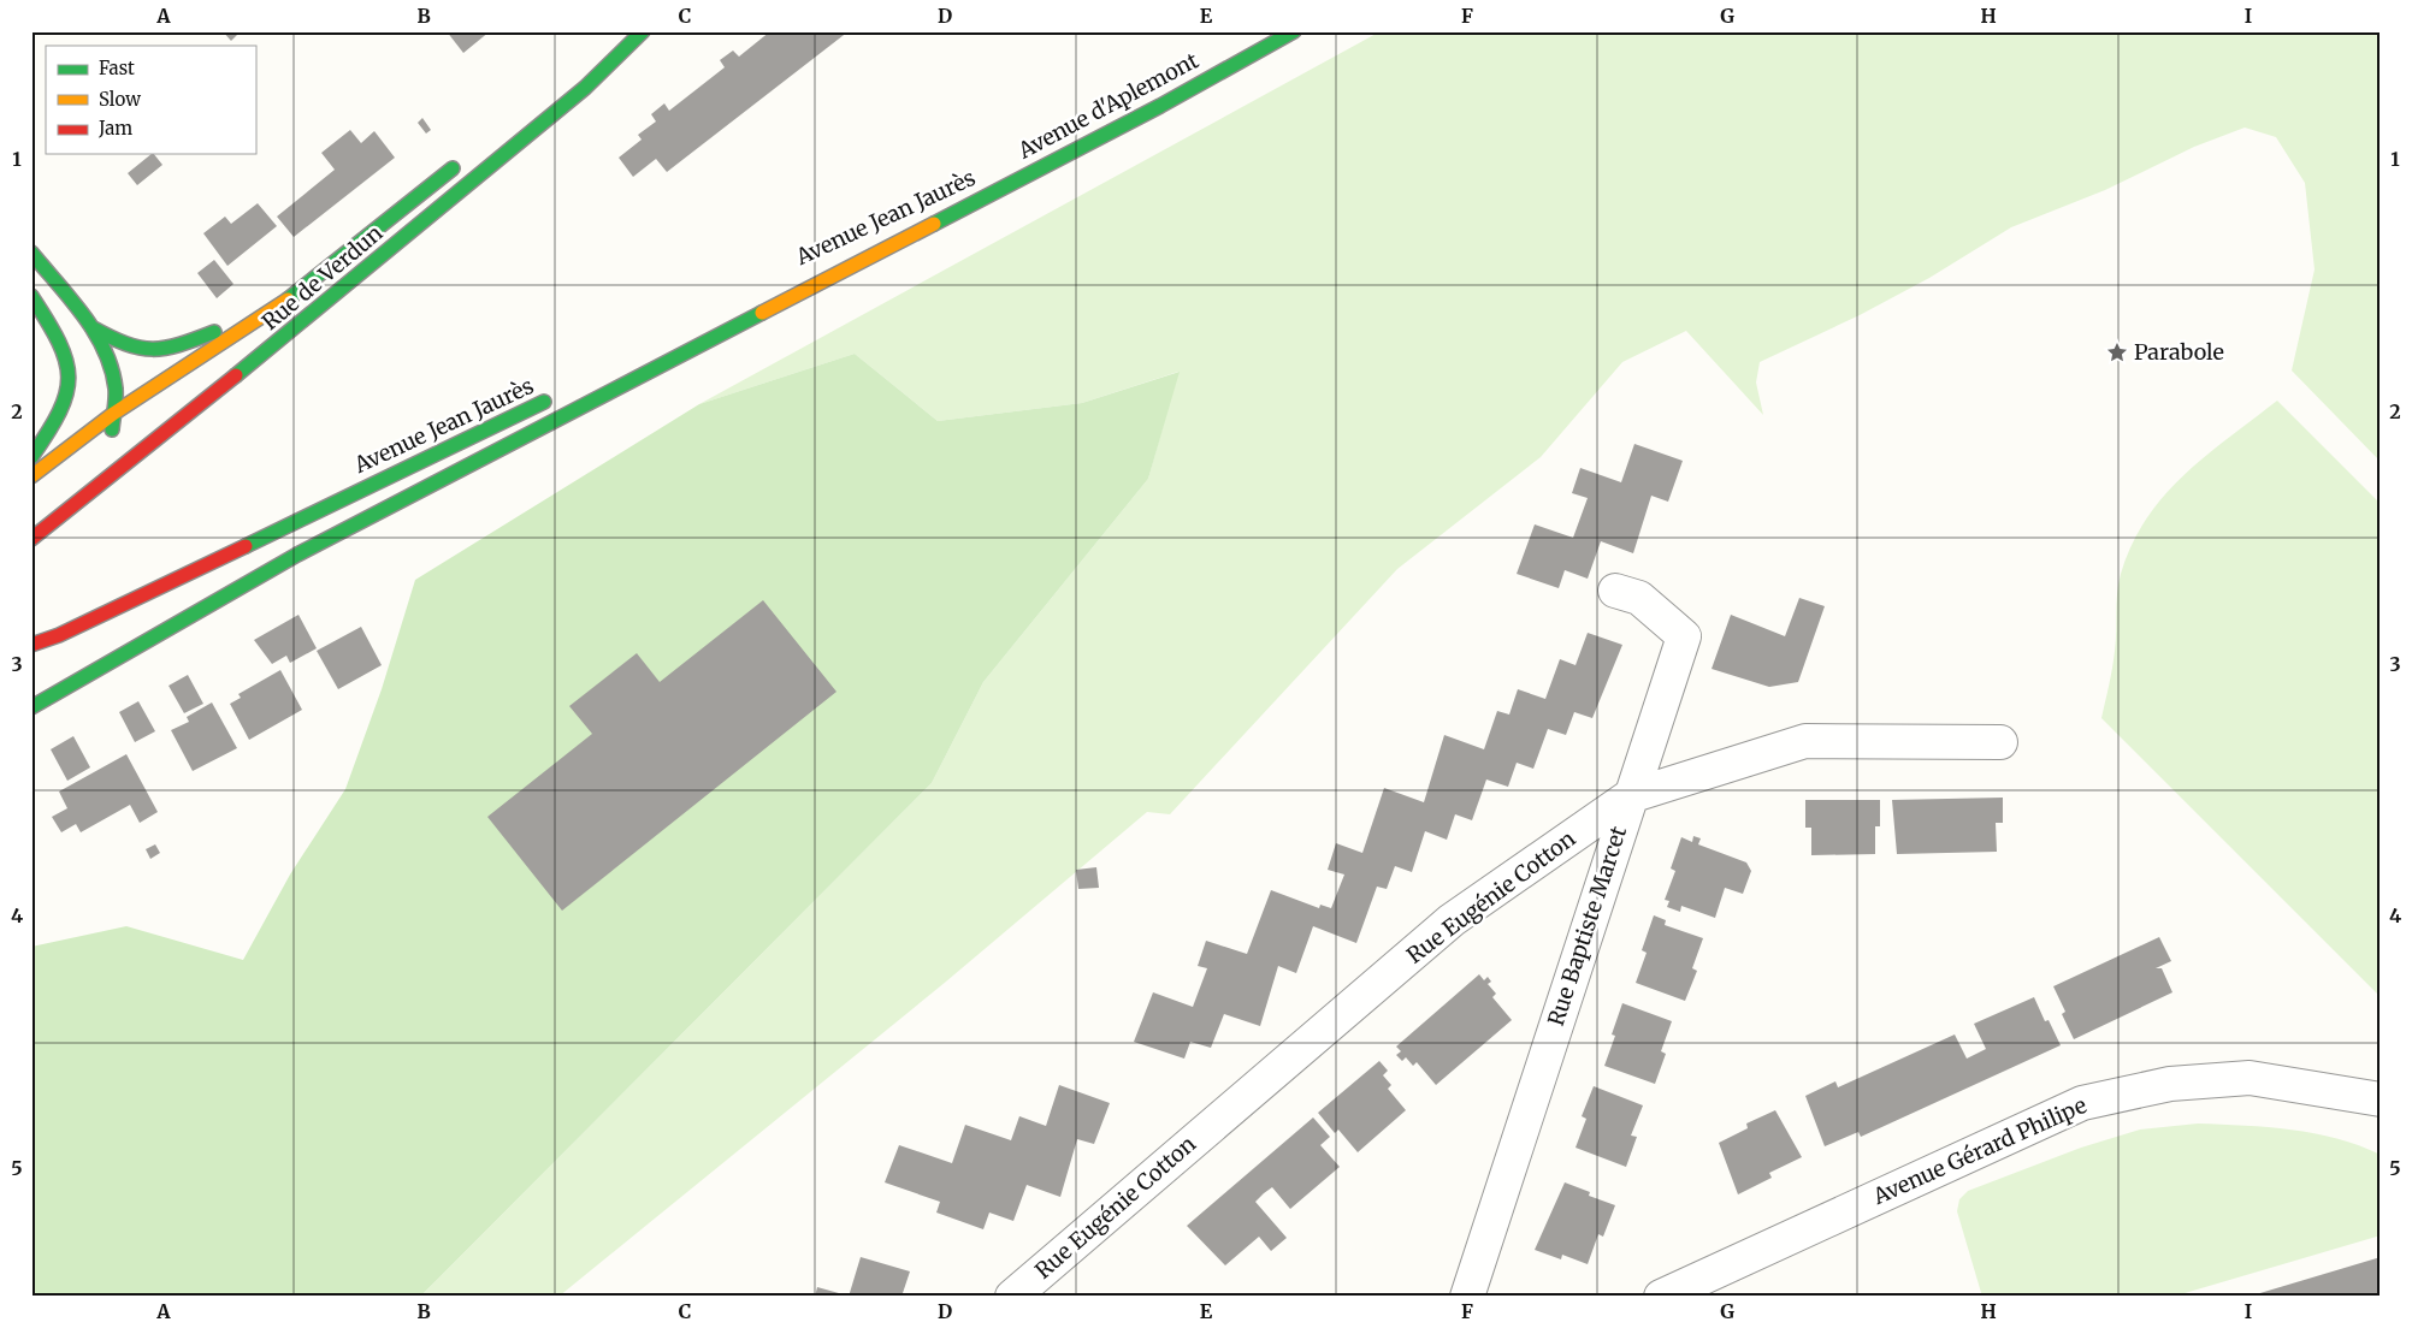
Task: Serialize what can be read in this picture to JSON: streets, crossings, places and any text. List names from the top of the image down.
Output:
{
  "streets": {
    "street": [
      "Avenue d'Aplemont",
      "Avenue Jean Jaurès",
      "Rue de Verdun",
      "Rue Eugénie Cotton",
      "Rue Baptiste Marcet",
      "Avenue Gérard Philipe"
    ]
  },
  "crossings": [
    ["Avenue d'Aplemont", "Avenue Jean Jaurès"],
    ["Rue Eugénie Cotton", "Rue Baptiste Marcet"]
  ],
  "places": {
    "place": ["Parabole"]
  },
  "legend": ["Fast", "Slow", "Jam"],
  "grid": {
    "columns": [
      "A",
      "B",
      "C",
      "D",
      "E",
      "F",
      "G",
      "H",
      "I"
    ],
    "rows": [
      "1",
      "2",
      "3",
      "4",
      "5"
    ]
  }
}
